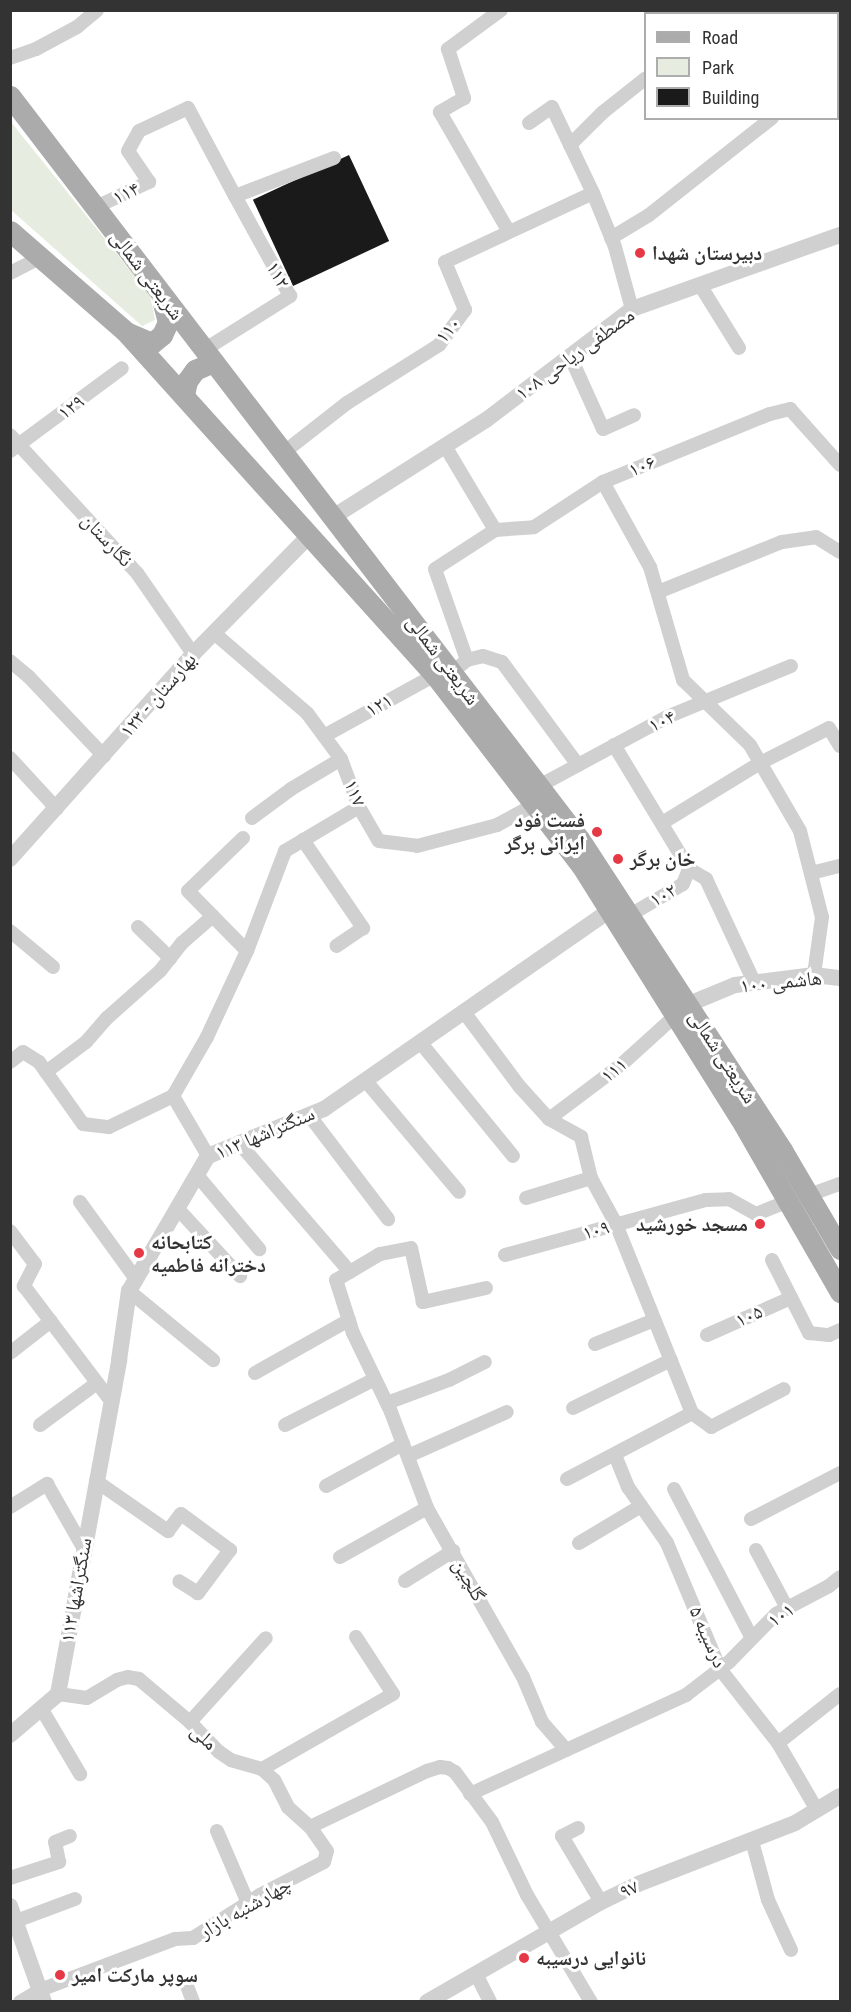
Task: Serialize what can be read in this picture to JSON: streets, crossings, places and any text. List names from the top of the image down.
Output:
{
  "streets": {
    "main road": ["شریعتی شمالی"],
    "street": [
      "۱۱۴",
      "۱۱۲",
      "۱۱۰",
      "مصطفی ریاحی ۱۰۸",
      "۱۲۹",
      "۱۰۶",
      "نگارستان",
      "بهارستان - ۱۲۳",
      "۱۲۱",
      "۱۰۴",
      "۱۱۷",
      "۱۰۲",
      "هاشمی ۱۰۰",
      "۱۱۱",
      "سنگتراشها ۱۱۳",
      "۱۰۹",
      "۱۰۵",
      "گلچین",
      "۱۰۱",
      "درسیبه ۵",
      "ملی",
      "۹۷",
      "چهارشنبه بازار"
    ]
  },
  "crossings": [
    ["۱۱۴", "شریعتی شمالی"],
    ["۱۱۴", "۱۱۲"],
    ["شریعتی شمالی", "۱۱۲"],
    ["شریعتی شمالی", "۱۱۰"],
    ["شریعتی شمالی", "مصطفی ریاحی ۱۰۸"],
    ["شریعتی شمالی", "۱۰۶"],
    ["شریعتی شمالی", "بهارستان - ۱۲۳"],
    ["شریعتی شمالی", "۱۲۱"],
    ["شریعتی شمالی", "۱۰۴"],
    ["شریعتی شمالی", "۱۱۷"],
    ["شریعتی شمالی", "۱۰۲"],
    ["شریعتی شمالی", "هاشمی ۱۰۰"],
    ["شریعتی شمالی", "۱۱۱"],
    ["شریعتی شمالی", "سنگتراشها ۱۱۳"],
    ["شریعتی شمالی", "۱۰۹"],
    ["۱۲۹", "نگارستان"],
    ["۱۰۶", "۱۲۱"],
    ["نگارستان", "بهارستان - ۱۲۳"],
    ["بهارستان - ۱۲۳", "۱۱۷"],
    ["۱۲۱", "۱۱۷"],
    ["۱۰۴", "۱۱۷"],
    ["۱۰۲", "سنگتراشها ۱۱۳"],
    ["هاشمی ۱۰۰", "۱۱۱"],
    ["سنگتراشها ۱۱۳", "ملی"],
    ["گلچین", "۱۰۱"],
    ["۱۰۱", "درسیبه ۵"],
    ["درسیبه ۵", "۹۷"]
  ],
  "places": [
    "دبیرستان شهدا",
    "فست فود ایرانی برگر",
    "خان برگر",
    "مسجد خورشید",
    "کتابحانه دخترانه فاطمیه",
    "نانوایی درسیبه",
    "سوپر مارکت امیر"
  ],
  "legend": ["Road", "Park", "Building"]
}
